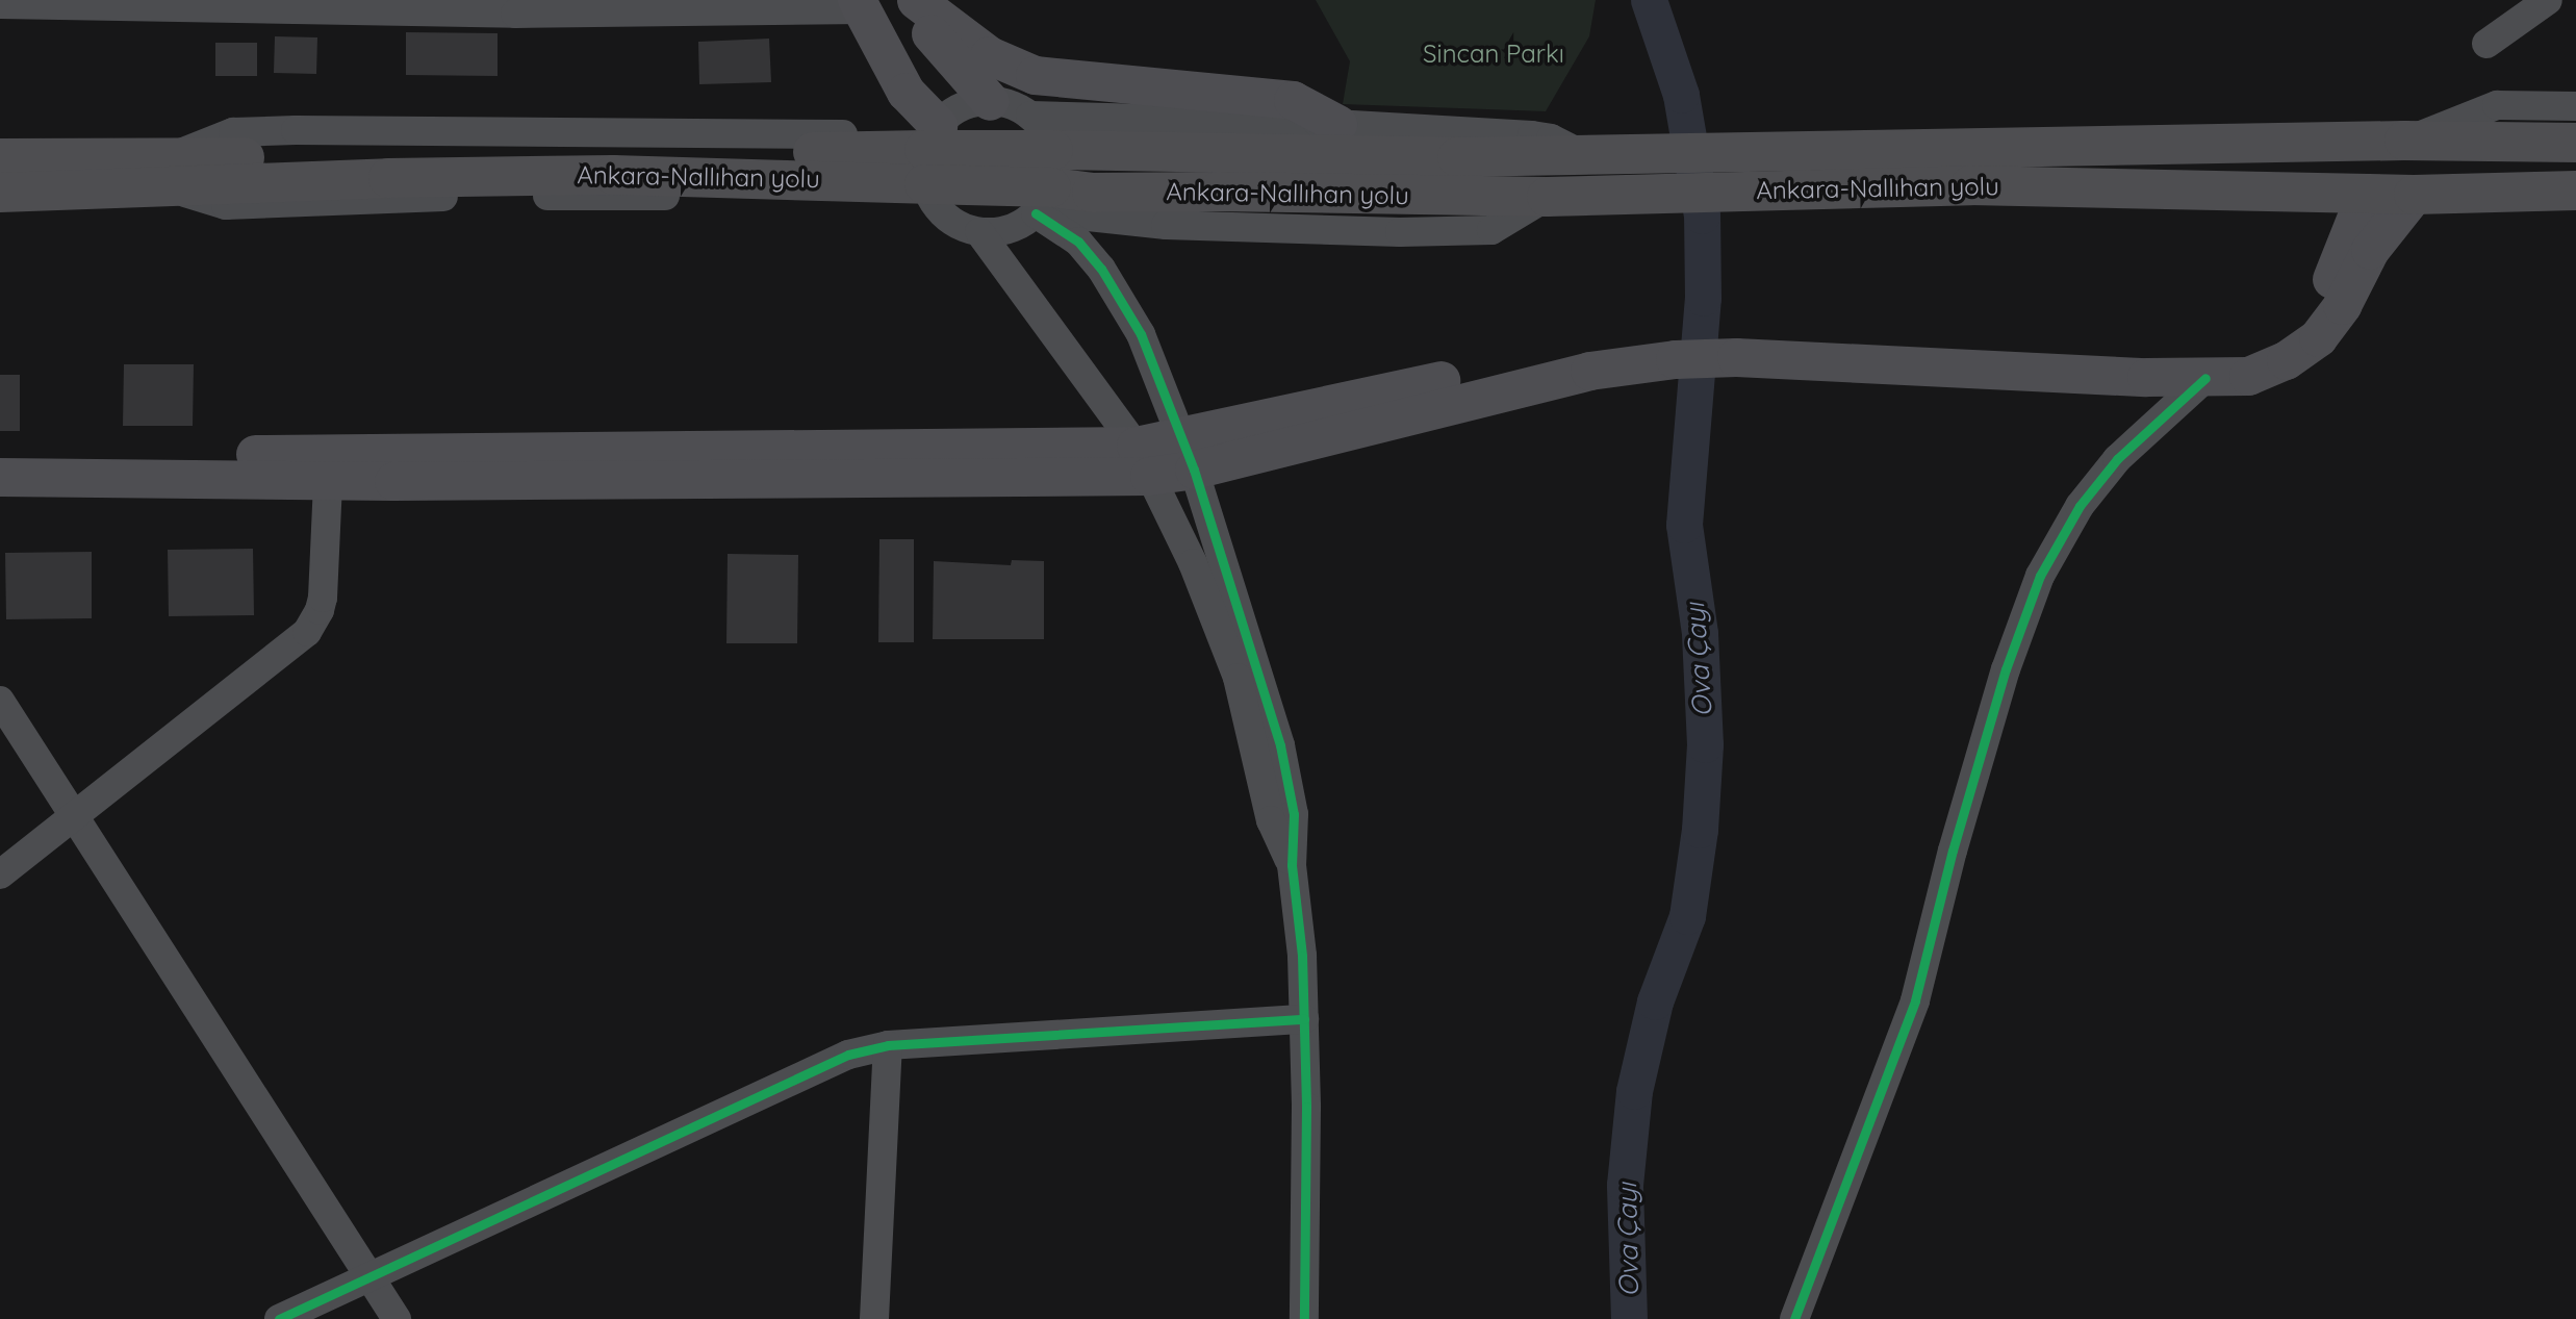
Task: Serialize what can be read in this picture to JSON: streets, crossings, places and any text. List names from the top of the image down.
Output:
{
  "streets": {
    "highway": ["Ankara-Nallıhan yolu"]
  },
  "water": ["Ova Çayı"],
  "parks": ["Sincan Parkı"]
}
